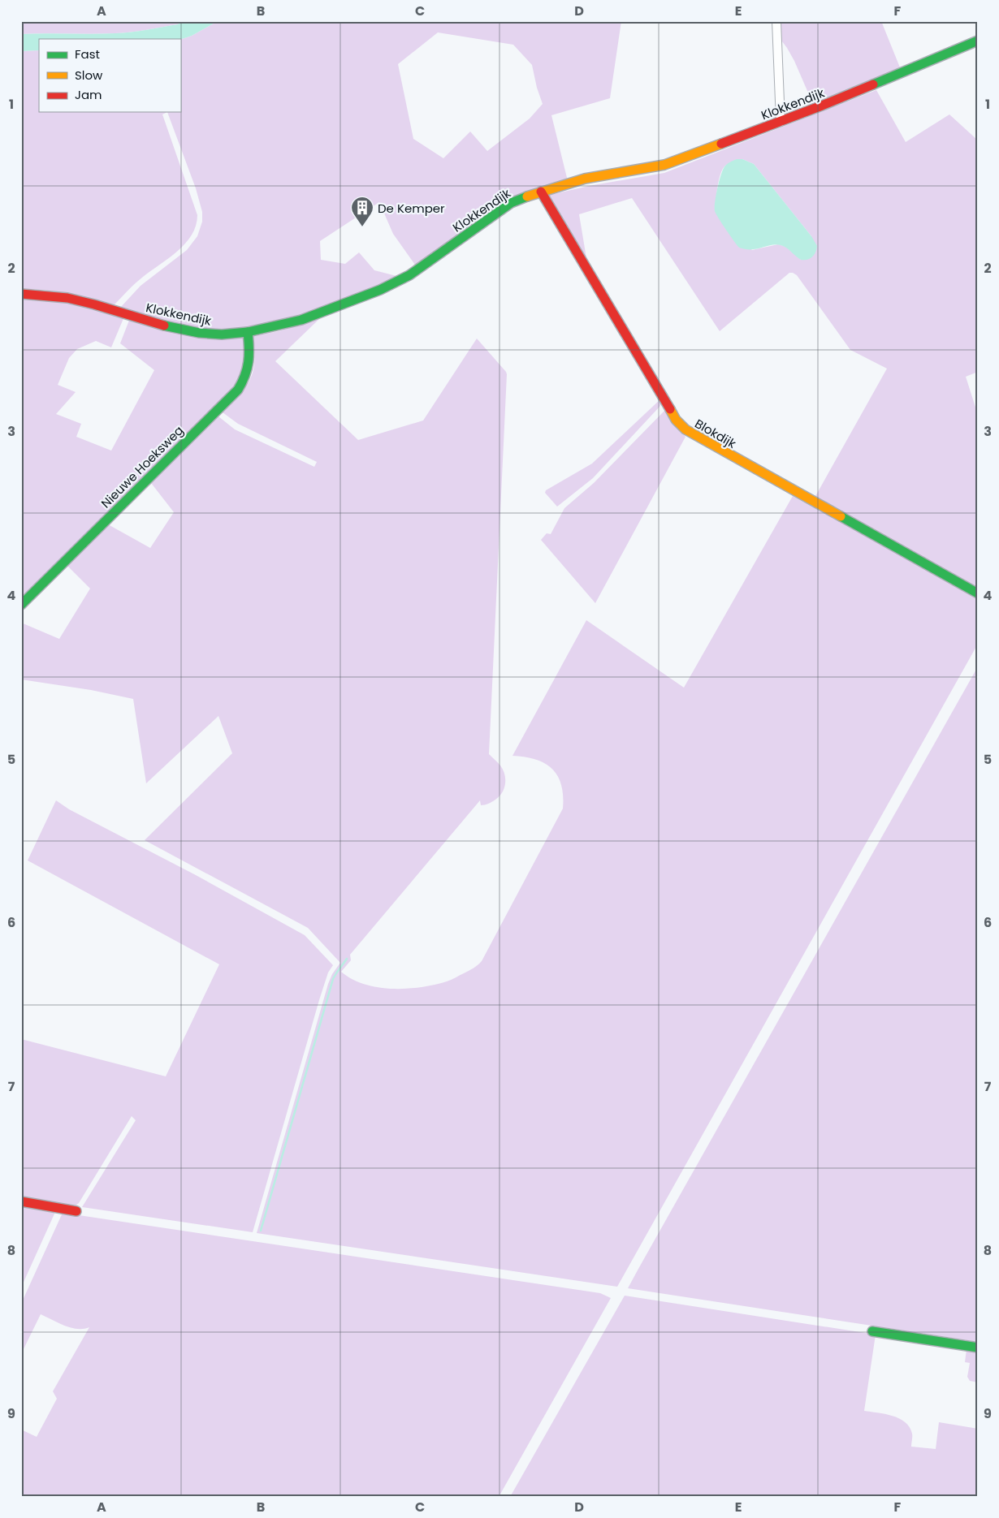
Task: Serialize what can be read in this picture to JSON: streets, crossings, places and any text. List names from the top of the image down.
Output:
{
  "streets": {
    "street": ["Klokkendijk", "Blokdijk", "Nieuwe Hoeksweg"]
  },
  "crossings": [
    ["Klokkendijk", "Blokdijk"],
    ["Klokkendijk", "Nieuwe Hoeksweg"]
  ],
  "places": {
    "building": ["De Kemper"]
  },
  "legend": ["Fast", "Slow", "Jam"],
  "grid": {
    "columns": [
      "A",
      "B",
      "C",
      "D",
      "E",
      "F"
    ],
    "rows": [
      "1",
      "2",
      "3",
      "4",
      "5",
      "6",
      "7",
      "8",
      "9"
    ]
  }
}
